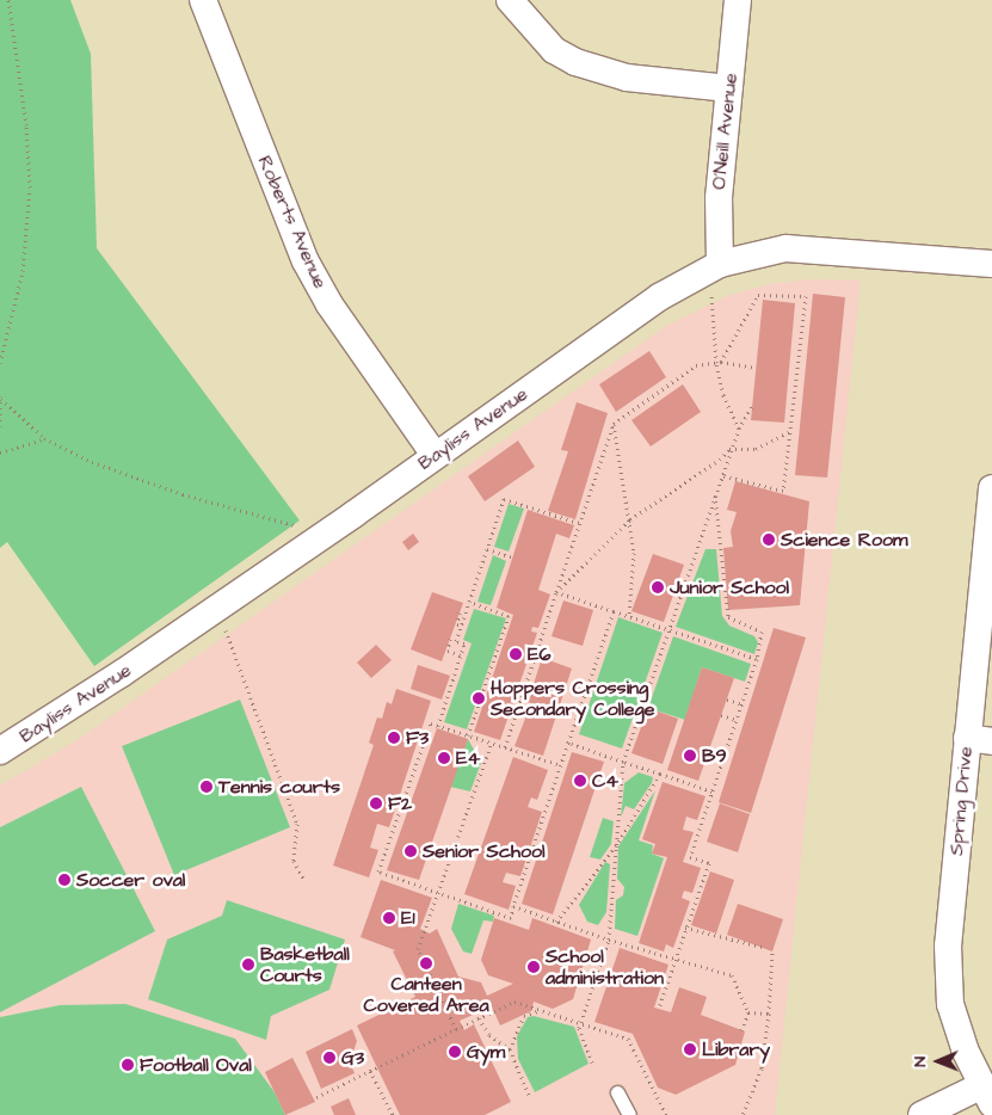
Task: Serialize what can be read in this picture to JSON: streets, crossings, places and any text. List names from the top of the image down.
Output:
{
  "streets": {
    "street": [
      "O'Neill Avenue",
      "Roberts Avenue",
      "Bayliss Avenue",
      "Spring Drive"
    ]
  },
  "crossings": [
    ["O'Neill Avenue", "Bayliss Avenue"],
    ["Roberts Avenue", "Bayliss Avenue"]
  ],
  "places": [
    "Science Room",
    "Junior School",
    "E6",
    "Hoppers Crossing Secondary College",
    "F3",
    "B9",
    "E4",
    "C4",
    "Tennis courts",
    "F2",
    "Senior School",
    "Soccer oval",
    "E1",
    "Canteen Covered Area",
    "Basketball Courts",
    "School administration",
    "Library",
    "Gym",
    "G3",
    "Football Oval"
  ],
  "north": "left"
}
